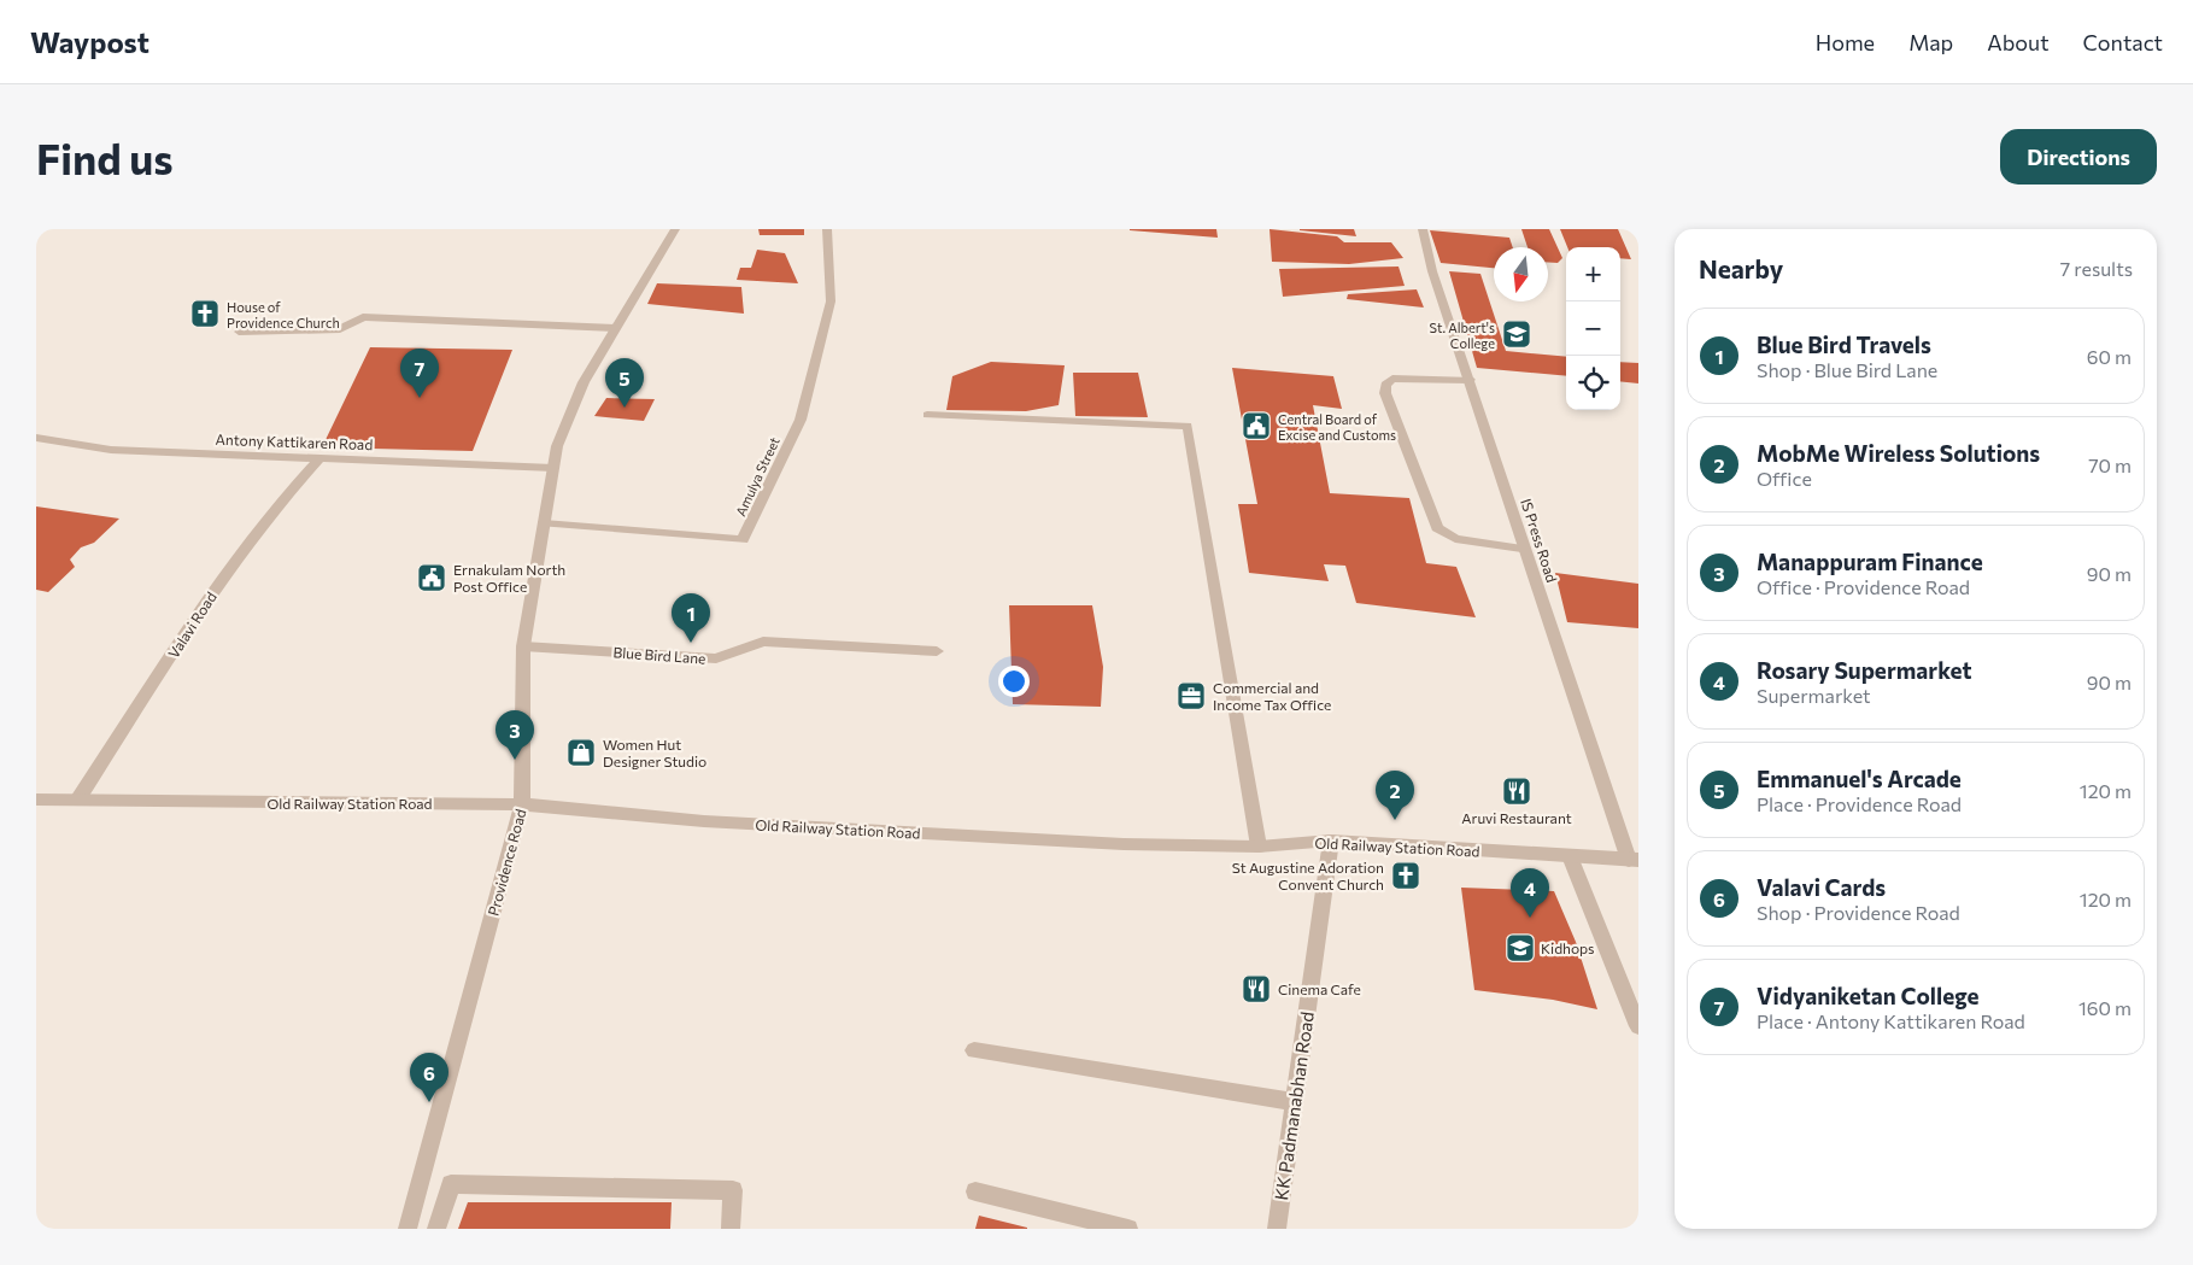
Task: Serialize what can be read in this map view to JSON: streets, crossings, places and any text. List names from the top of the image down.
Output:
{
  "streets": {
    "street": [
      "Antony Kattikaren Road",
      "Amulya Street",
      "IS Press Road",
      "Valavi Road",
      "Blue Bird Lane",
      "Old Railway Station Road",
      "Providence Road",
      "KK Padmanabhan Road"
    ]
  },
  "crossings": [
    ["Antony Kattikaren Road", "Valavi Road"],
    ["Antony Kattikaren Road", "Providence Road"],
    ["Amulya Street", "Providence Road"],
    ["IS Press Road", "Old Railway Station Road"],
    ["Valavi Road", "Old Railway Station Road"],
    ["Blue Bird Lane", "Providence Road"],
    ["Old Railway Station Road", "Providence Road"],
    ["Old Railway Station Road", "KK Padmanabhan Road"]
  ],
  "places": {
    "church": ["House of Providence Church", "St Augustine Adoration Convent Church"],
    "school or university": ["St. Albert's College", "Kidhops"],
    "public building": ["Central Board of Excise and Customs", "Ernakulam North Post Office"],
    "office": ["Commercial and Income Tax Office"],
    "shop": ["Women Hut Designer Studio"],
    "restaurant": ["Aruvi Restaurant", "Cinema Cafe"]
  },
  "north": "bottom",
  "page": {
    "header": "Waypost",
    "nav": [
      "Home",
      "Map",
      "About",
      "Contact"
    ],
    "buttons": "Directions",
    "title": "Find us",
    "heading": ["Nearby", "7 results"],
    "map_buttons": ["+", "−"],
    "list": [
      {
        "mark": "1",
        "name": "Blue Bird Travels",
        "note": "Shop · Blue Bird Lane",
        "value": "60 m"
      },
      {
        "mark": "2",
        "name": "MobMe Wireless Solutions",
        "note": "Office",
        "value": "70 m"
      },
      {
        "mark": "3",
        "name": "Manappuram Finance",
        "note": "Office · Providence Road",
        "value": "90 m"
      },
      {
        "mark": "4",
        "name": "Rosary Supermarket",
        "note": "Supermarket",
        "value": "90 m"
      },
      {
        "mark": "5",
        "name": "Emmanuel's Arcade",
        "note": "Place · Providence Road",
        "value": "120 m"
      },
      {
        "mark": "6",
        "name": "Valavi Cards",
        "note": "Shop · Providence Road",
        "value": "120 m"
      },
      {
        "mark": "7",
        "name": "Vidyaniketan College",
        "note": "Place · Antony Kattikaren Road",
        "value": "160 m"
      }
    ],
    "pins": [
      "7",
      "5",
      "1",
      "3",
      "2",
      "4",
      "6"
    ]
  }
}
